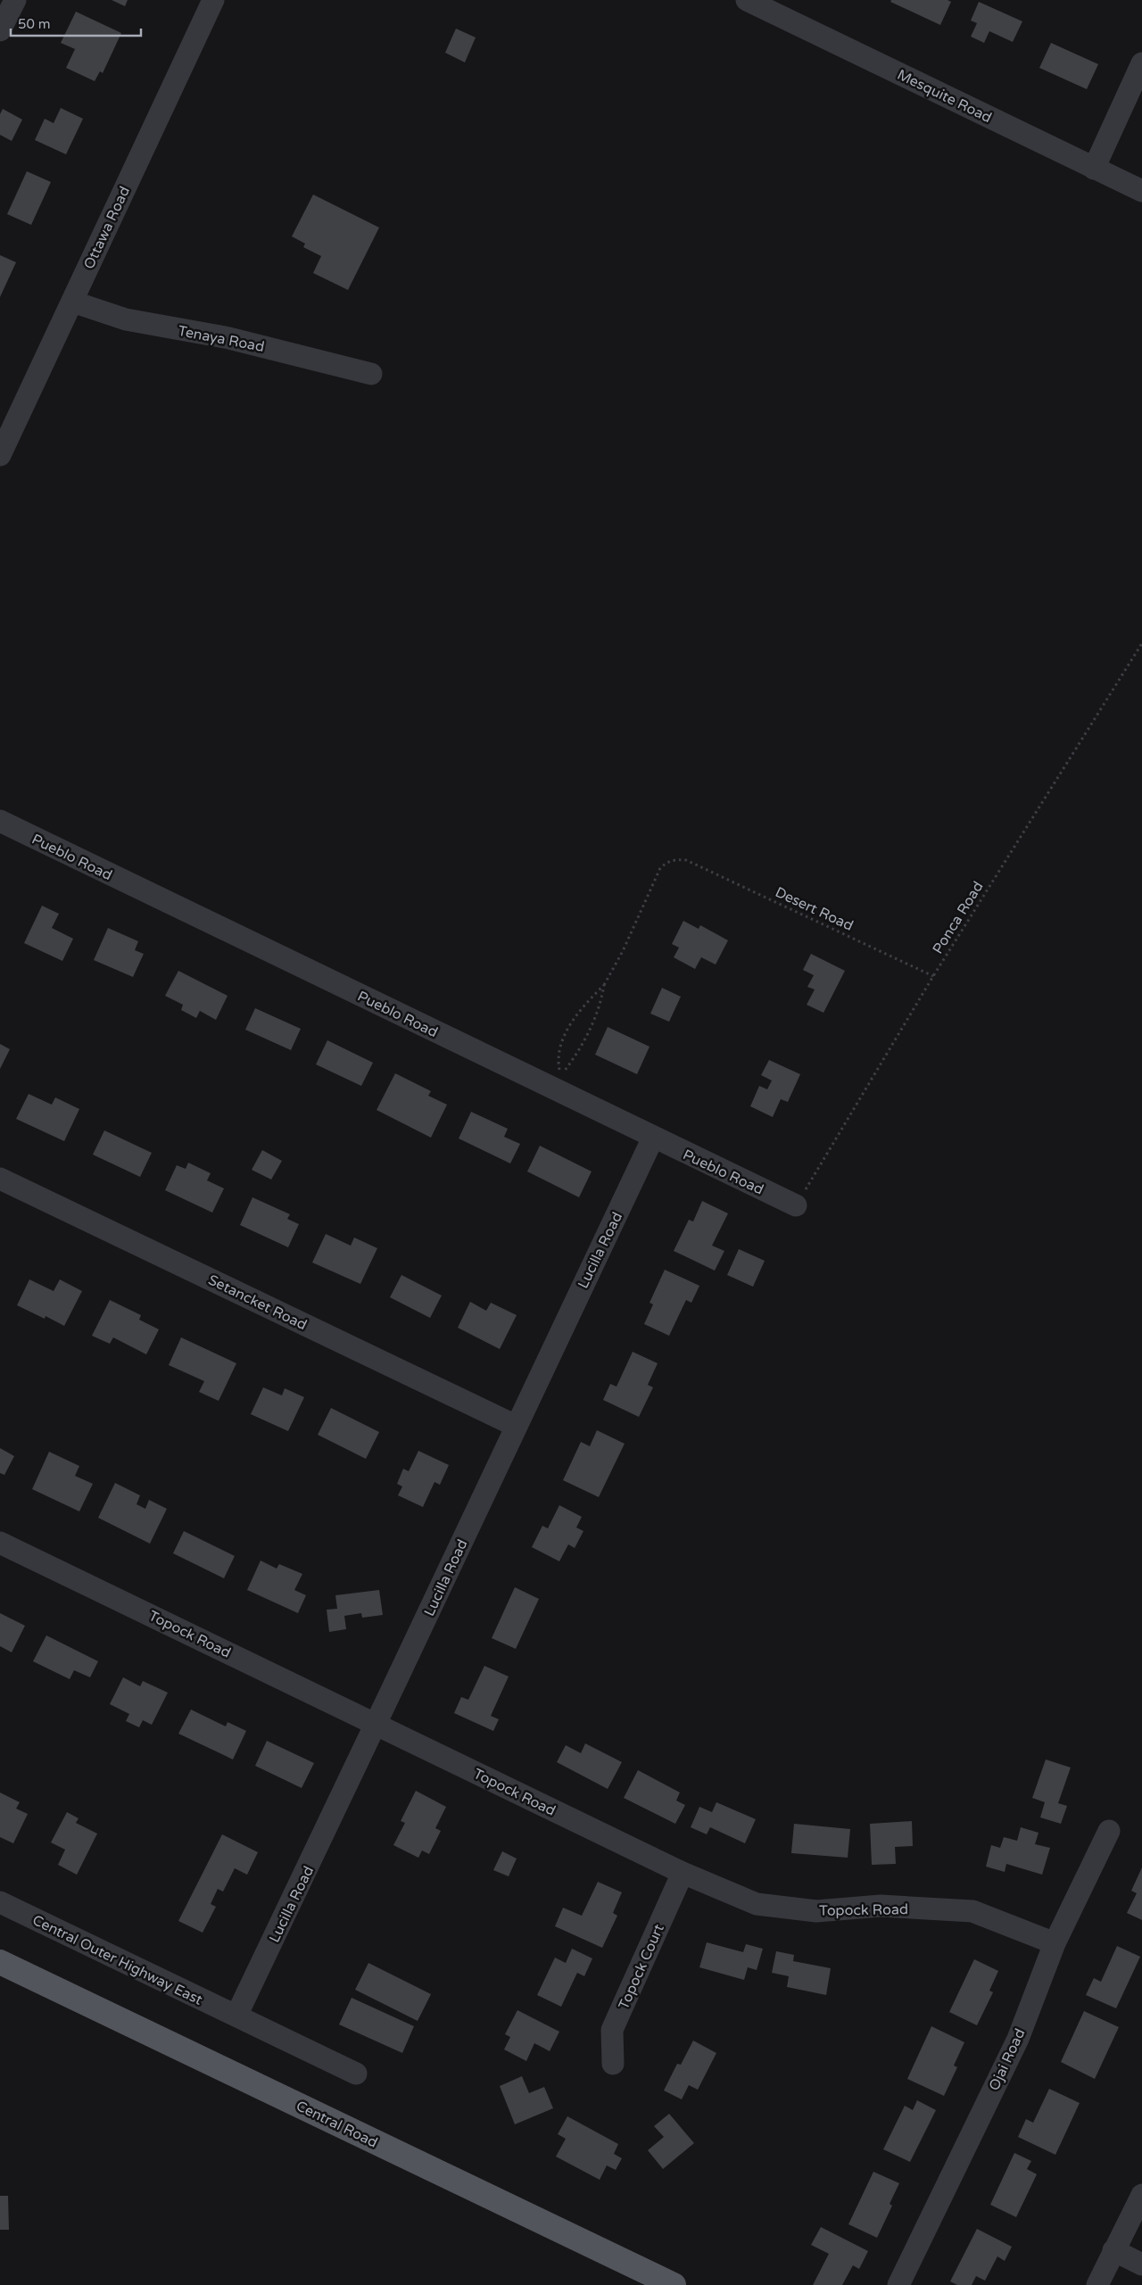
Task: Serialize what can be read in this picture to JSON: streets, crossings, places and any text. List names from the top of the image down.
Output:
{
  "streets": {
    "main road": ["Central Road"],
    "street": [
      "Mesquite Road",
      "Ottawa Road",
      "Tenaya Road",
      "Pueblo Road",
      "Lucilla Road",
      "Setancket Road",
      "Topock Road",
      "Central Outer Highway East",
      "Topock Court",
      "Ojai Road"
    ],
    "path": ["Desert Road", "Ponca Road"]
  },
  "crossings": [
    ["Ottawa Road", "Tenaya Road"],
    ["Pueblo Road", "Ponca Road"],
    ["Pueblo Road", "Lucilla Road"],
    ["Desert Road", "Ponca Road"],
    ["Lucilla Road", "Setancket Road"],
    ["Lucilla Road", "Topock Road"],
    ["Lucilla Road", "Central Outer Highway East"],
    ["Topock Road", "Topock Court"],
    ["Topock Road", "Ojai Road"]
  ],
  "scale_bar": "50 m"
}
